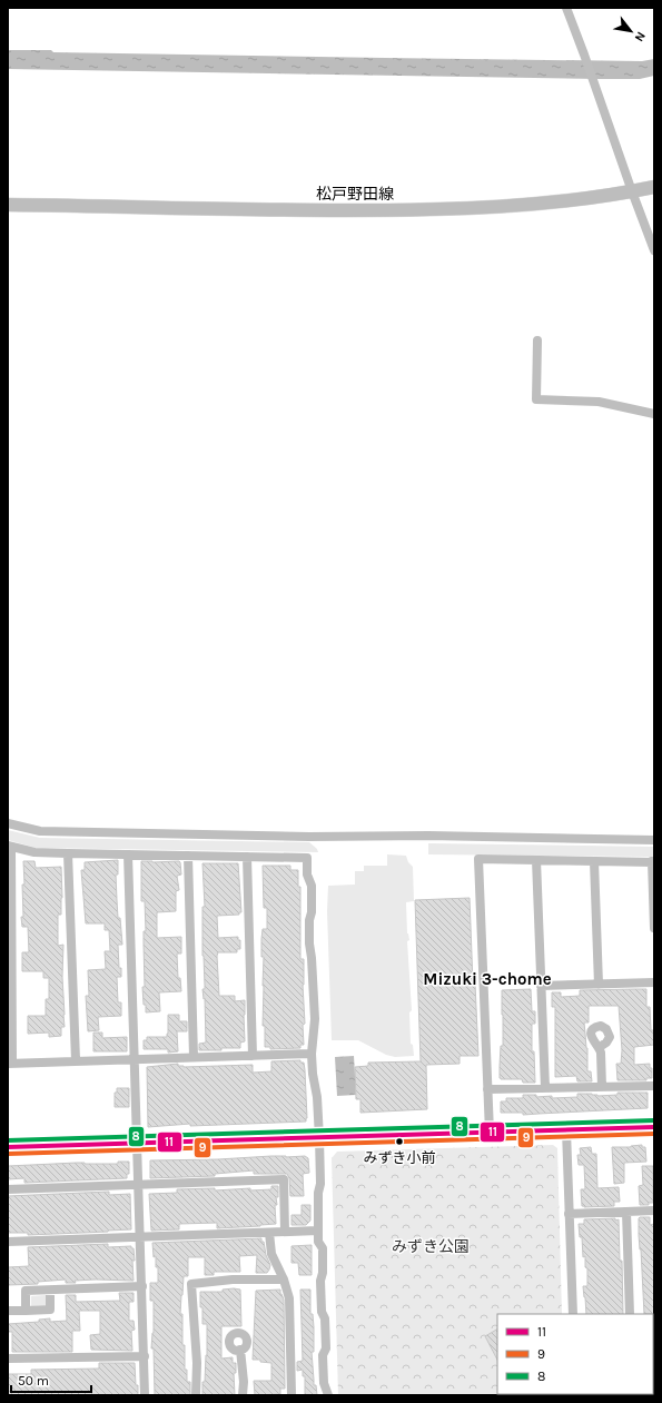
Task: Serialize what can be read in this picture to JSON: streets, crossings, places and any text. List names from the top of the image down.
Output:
{
  "streets": {
    "main road": ["松戸野田線"]
  },
  "districts": ["Mizuki 3-chome"],
  "parks": ["みずき公園"],
  "places": ["みずき小前"],
  "lines": ["transit line 8", "transit line 11", "transit line 9"],
  "legend": ["11", "9", "8"],
  "scale_bar": "50 m",
  "north": "bottom right"
}
